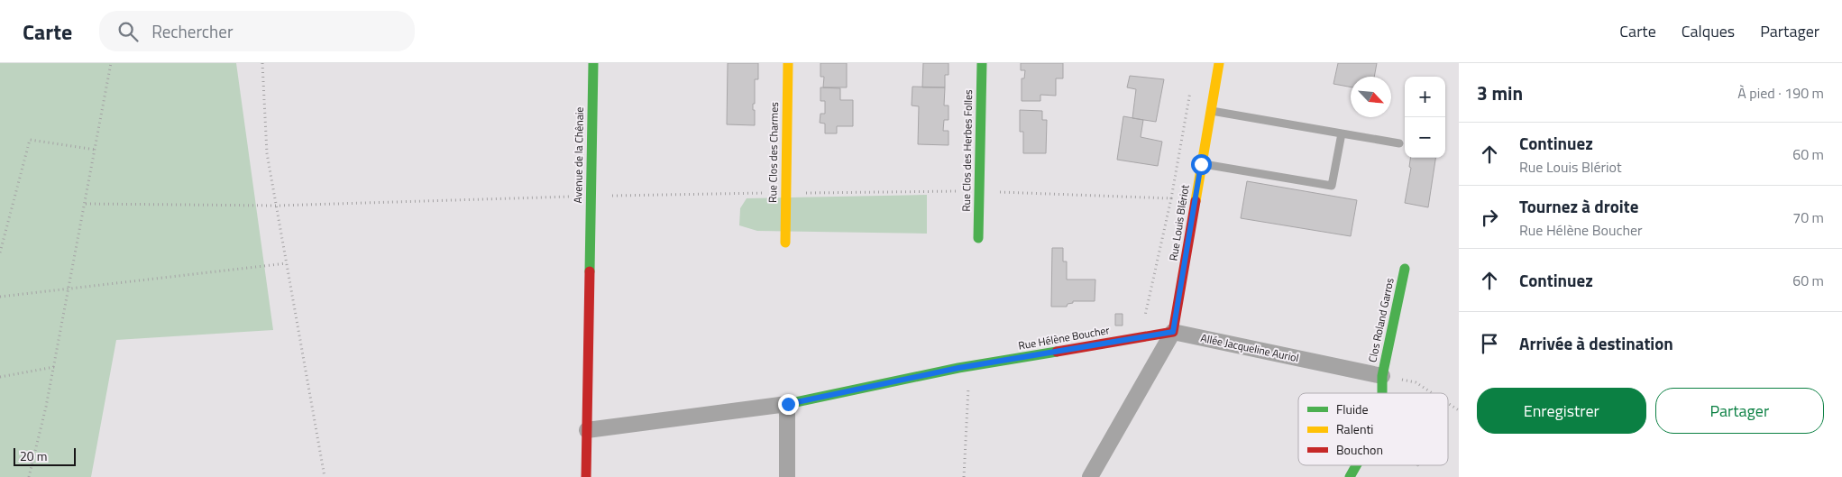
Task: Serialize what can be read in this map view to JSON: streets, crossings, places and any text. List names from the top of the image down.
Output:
{
  "streets": {
    "street": [
      "Rue Clos des Herbes Folles",
      "Rue Clos des Charmes",
      "Avenue de la Chênaie",
      "Rue Louis Blériot",
      "Clos Roland Garros",
      "Rue Hélène Boucher",
      "Allée Jacqueline Auriol"
    ]
  },
  "crossings": [
    ["Rue Louis Blériot", "Rue Hélène Boucher"],
    ["Rue Louis Blériot", "Allée Jacqueline Auriol"],
    ["Clos Roland Garros", "Allée Jacqueline Auriol"],
    ["Rue Hélène Boucher", "Allée Jacqueline Auriol"]
  ],
  "legend": ["Fluide", "Ralenti", "Bouchon"],
  "scale_bar": "20 m",
  "north": "bottom right",
  "page": {
    "header": "Carte",
    "search": "Rechercher",
    "nav": ["Carte", "Calques", "Partager"],
    "heading": ["3 min", "À pied · 190 m"],
    "map_buttons": ["+", "−"],
    "list": [
      ["Continuez", "Rue Louis Blériot", "60 m"],
      ["Tournez à droite", "Rue Hélène Boucher", "70 m"],
      ["Continuez", "60 m"],
      "Arrivée à destination"
    ],
    "buttons": ["Enregistrer", "Partager"],
    "scale": "20 m"
  }
}
